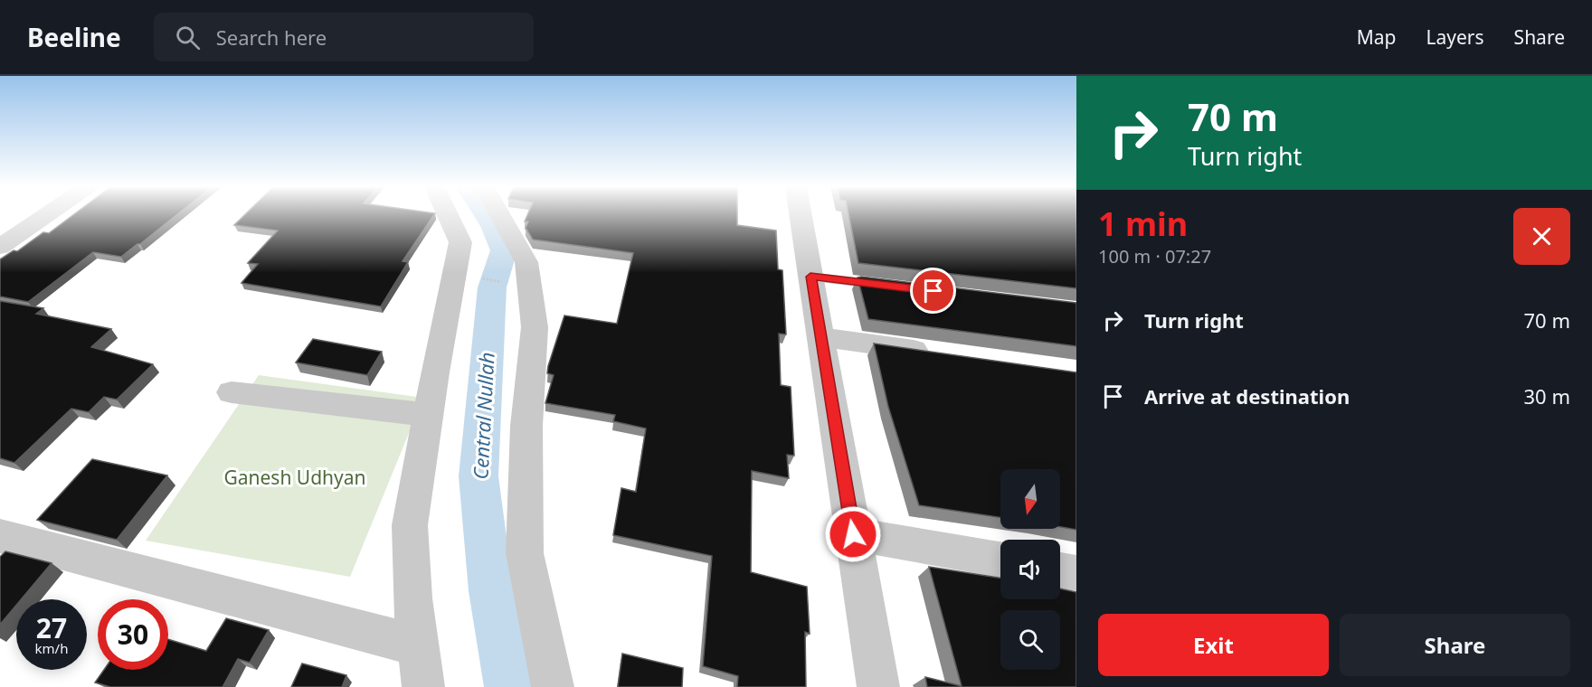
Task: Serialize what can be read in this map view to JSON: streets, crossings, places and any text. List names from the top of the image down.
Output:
{
  "water": ["Central Nullah"],
  "parks": ["Ganesh Udhyan"],
  "north": "bottom",
  "page": {
    "header": "Beeline",
    "search": "Search here",
    "nav": ["Map", "Layers", "Share"],
    "turn": ["70 m", "Turn right"],
    "heading": ["1 min", "100 m · 07:27"],
    "list": [
      {
        "name": "Turn right",
        "value": "70 m"
      },
      {
        "name": "Arrive at destination",
        "value": "30 m"
      }
    ],
    "speed": "27 km/h",
    "limit": "30",
    "buttons": ["Exit", "Share"]
  }
}
